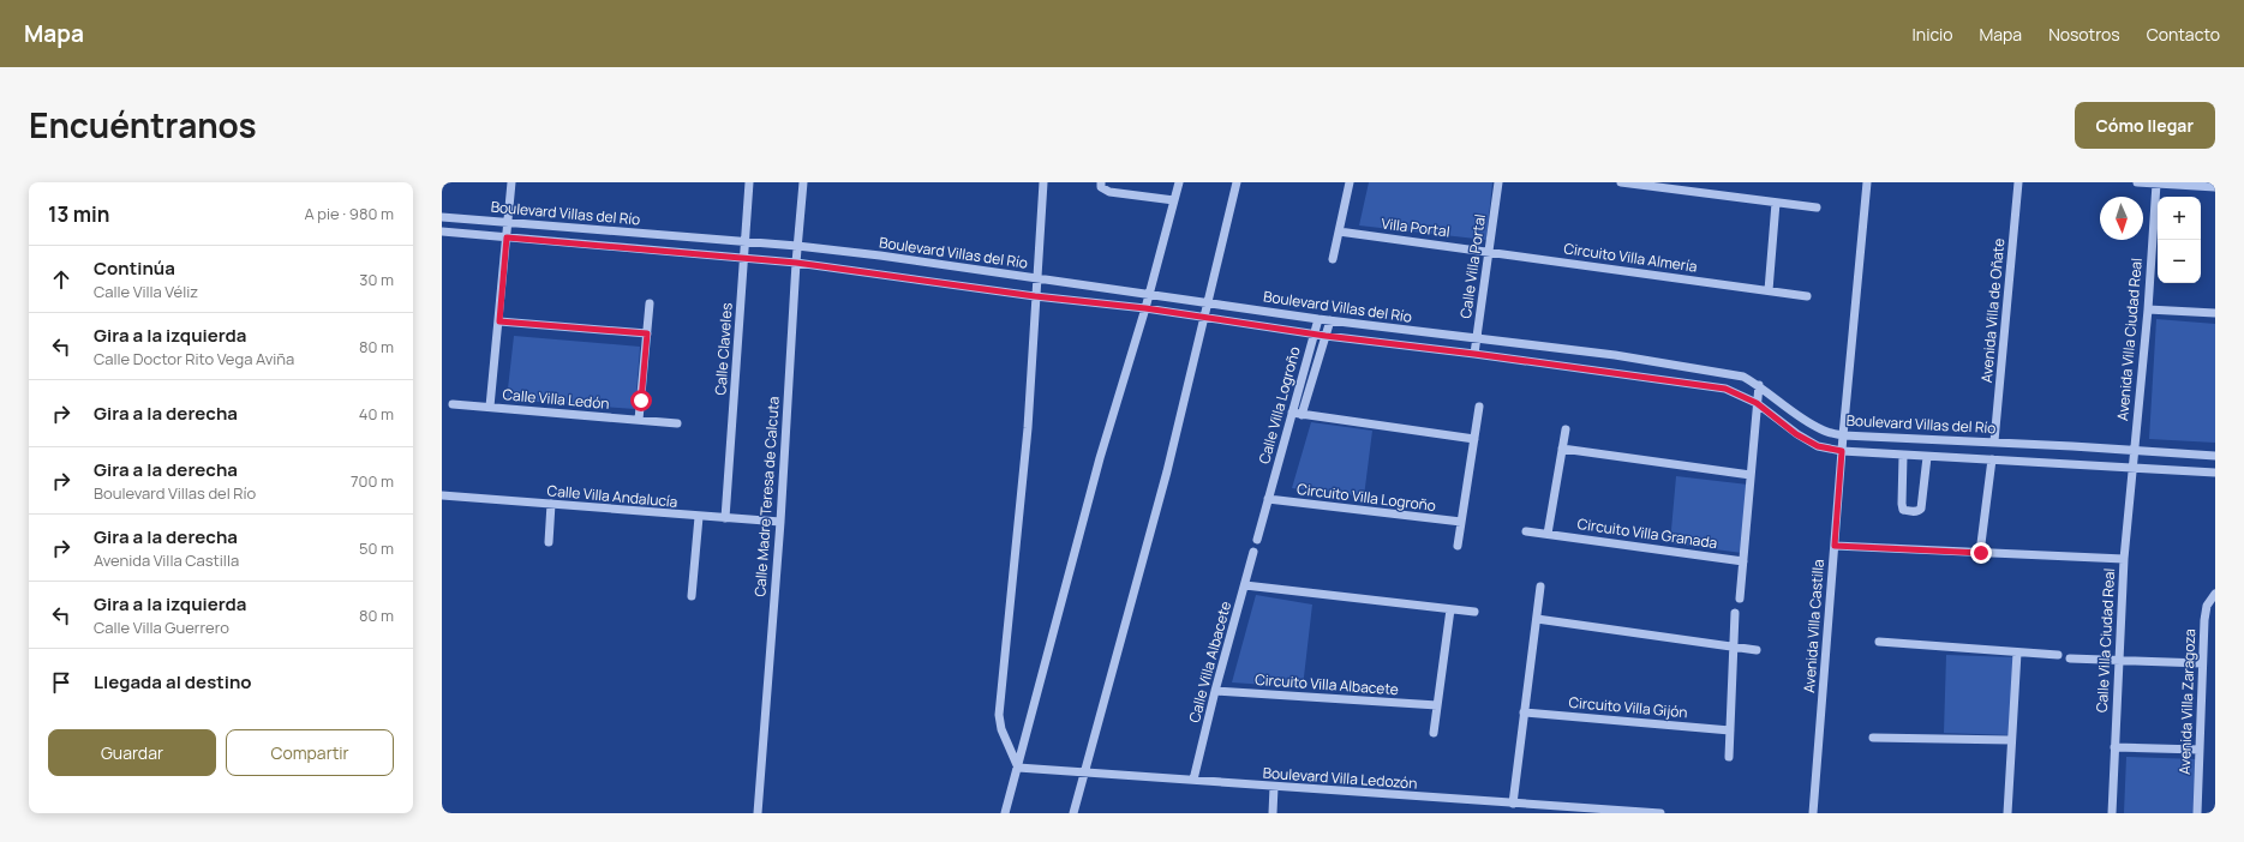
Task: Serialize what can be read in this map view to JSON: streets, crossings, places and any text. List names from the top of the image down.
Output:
{
  "streets": {
    "street": [
      "Boulevard Villas del Río",
      "Villa Portal",
      "Circuito Villa Almería",
      "Calle Villa Portal",
      "Avenida Villa de Oñate",
      "Avenida Villa Ciudad Real",
      "Calle Claveles",
      "Calle Villa Ledón",
      "Calle Villa Logroño",
      "Calle Villa Andalucía",
      "Calle Madre Teresa de Calcuta",
      "Circuito Villa Logroño",
      "Circuito Villa Granada",
      "Avenida Villa Castilla",
      "Calle Villa Ciudad Real",
      "Calle Villa Albacete",
      "Circuito Villa Albacete",
      "Avenida Villa Zaragoza",
      "Circuito Villa Gijón",
      "Boulevard Villa Ledozón"
    ]
  },
  "crossings": [
    ["Boulevard Villas del Río", "Calle Villa Portal"],
    ["Boulevard Villas del Río", "Avenida Villa de Oñate"],
    ["Boulevard Villas del Río", "Avenida Villa Ciudad Real"],
    ["Boulevard Villas del Río", "Calle Claveles"],
    ["Boulevard Villas del Río", "Calle Villa Logroño"],
    ["Boulevard Villas del Río", "Calle Madre Teresa de Calcuta"],
    ["Boulevard Villas del Río", "Avenida Villa Castilla"],
    ["Boulevard Villas del Río", "Calle Villa Ciudad Real"],
    ["Villa Portal", "Circuito Villa Almería"],
    ["Villa Portal", "Calle Villa Portal"],
    ["Circuito Villa Almería", "Calle Villa Portal"],
    ["Avenida Villa Ciudad Real", "Calle Villa Ciudad Real"],
    ["Calle Claveles", "Calle Villa Andalucía"],
    ["Calle Villa Logroño", "Circuito Villa Logroño"],
    ["Calle Villa Andalucía", "Calle Madre Teresa de Calcuta"],
    ["Calle Villa Albacete", "Circuito Villa Albacete"],
    ["Calle Villa Albacete", "Boulevard Villa Ledozón"]
  ],
  "north": "bottom",
  "page": {
    "header": "Mapa",
    "nav": [
      "Inicio",
      "Mapa",
      "Nosotros",
      "Contacto"
    ],
    "title": "Encuéntranos",
    "buttons": [
      "Cómo llegar",
      ["Guardar", "Compartir"]
    ],
    "heading": ["13 min", "A pie · 980 m"],
    "map_buttons": ["+", "−"],
    "list": [
      ["Continúa", "Calle Villa Véliz", "30 m"],
      ["Gira a la izquierda", "Calle Doctor Rito Vega Aviña", "80 m"],
      ["Gira a la derecha", "40 m"],
      ["Gira a la derecha", "Boulevard Villas del Río", "700 m"],
      ["Gira a la derecha", "Avenida Villa Castilla", "50 m"],
      ["Gira a la izquierda", "Calle Villa Guerrero", "80 m"],
      "Llegada al destino"
    ]
  }
}
